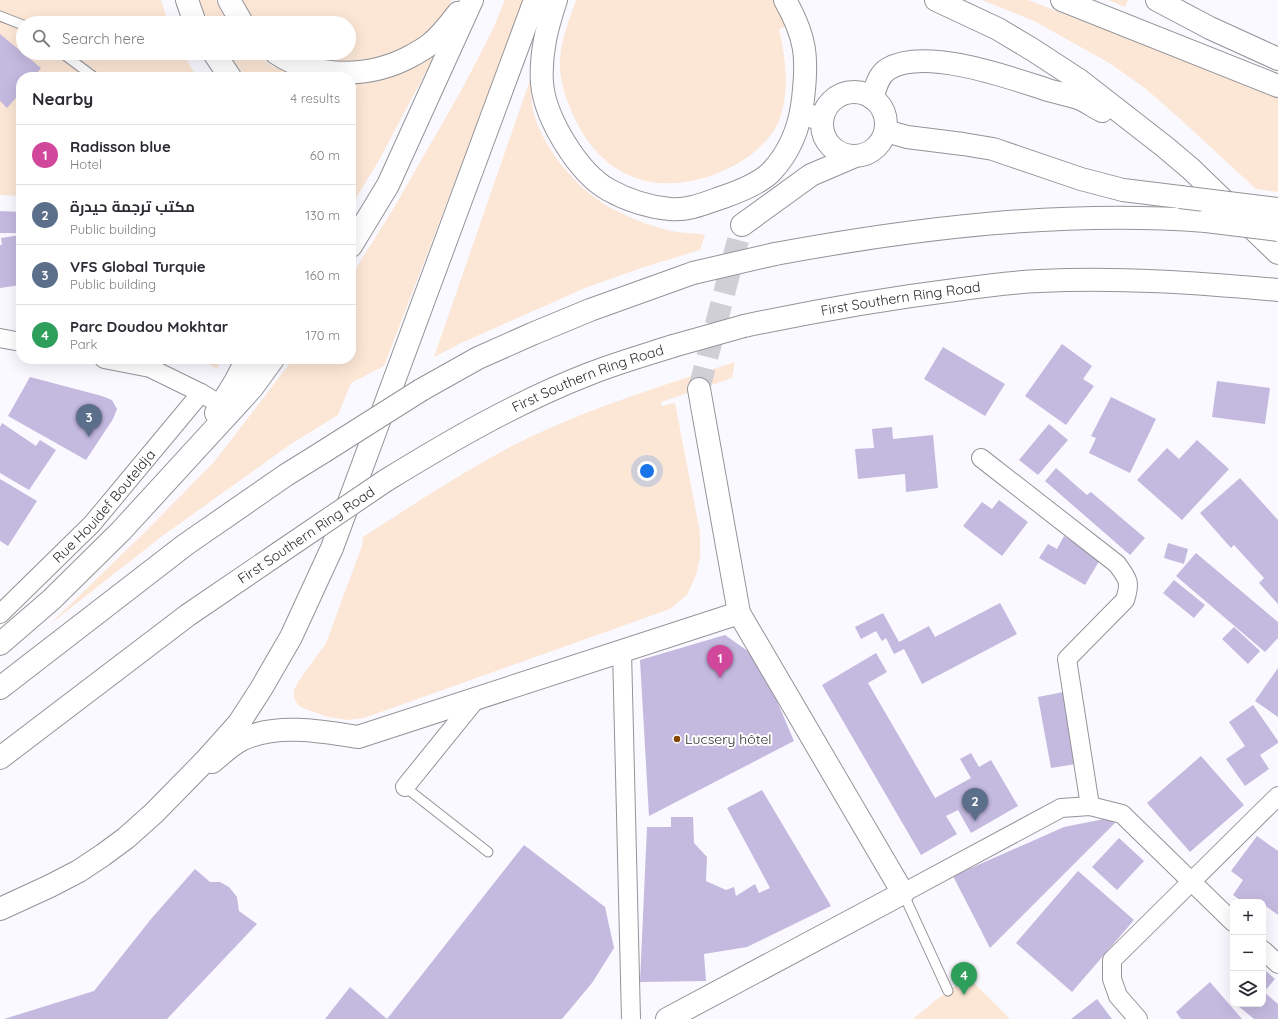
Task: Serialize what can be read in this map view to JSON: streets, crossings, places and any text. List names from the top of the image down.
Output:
{
  "streets": {
    "main road": ["First Southern Ring Road"],
    "street": ["Rue Houidef Bouteldja"]
  },
  "places": ["Lucsery hôtel"],
  "page": {
    "search": "Search here",
    "heading": ["Nearby", "4 results"],
    "list": [
      {
        "mark": "1",
        "name": "Radisson blue",
        "note": "Hotel",
        "value": "60 m"
      },
      {
        "mark": "2",
        "name": "مكتب ترجمة حيدرة",
        "note": "Public building",
        "value": "130 m"
      },
      {
        "mark": "3",
        "name": "VFS Global Turquie",
        "note": "Public building",
        "value": "160 m"
      },
      {
        "mark": "4",
        "name": "Parc Doudou Mokhtar",
        "note": "Park",
        "value": "170 m"
      }
    ],
    "pins": [
      "3",
      "1",
      "2",
      "4"
    ],
    "map_buttons": ["+", "−"]
  }
}
